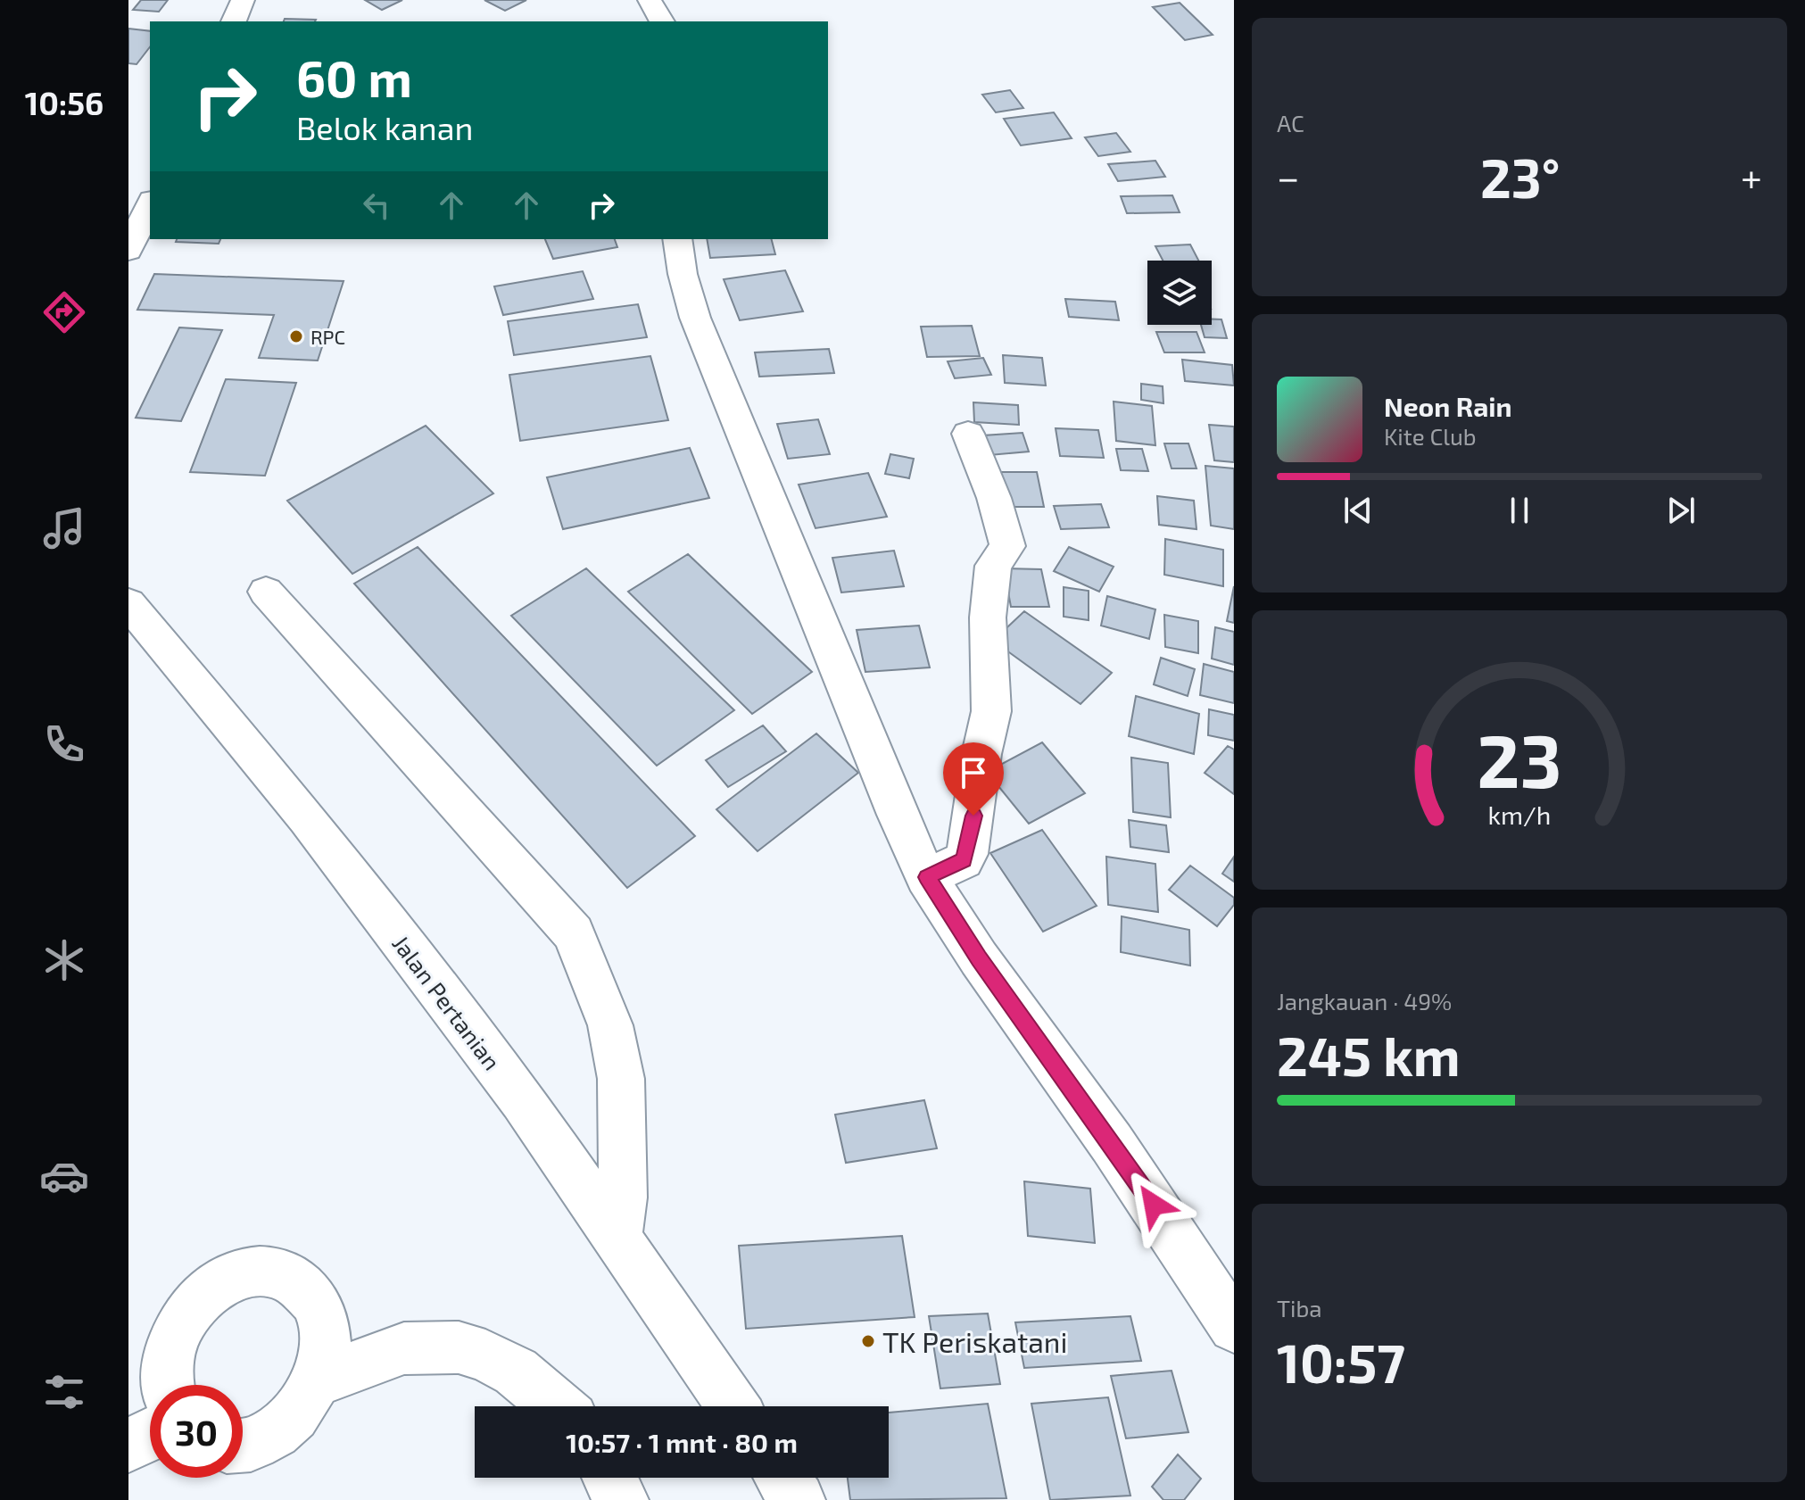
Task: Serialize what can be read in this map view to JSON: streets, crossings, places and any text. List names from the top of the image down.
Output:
{
  "streets": {
    "street": ["Jalan Pertanian"]
  },
  "places": ["RPC", "TK Periskatani"],
  "page": {
    "tabs": "10:56",
    "tile": [
      "AC",
      ["Jangkauan · 49%", "245 km"],
      ["Tiba", "10:57"]
    ],
    "turn": ["60 m", "Belok kanan"],
    "heat": ["−", "23°", "+"],
    "song": ["Neon Rain", "Kite Club"],
    "limit": "30",
    "trip": "10:57 · 1 mnt · 80 m",
    "gauge": ["23", "km/h"]
  }
}
